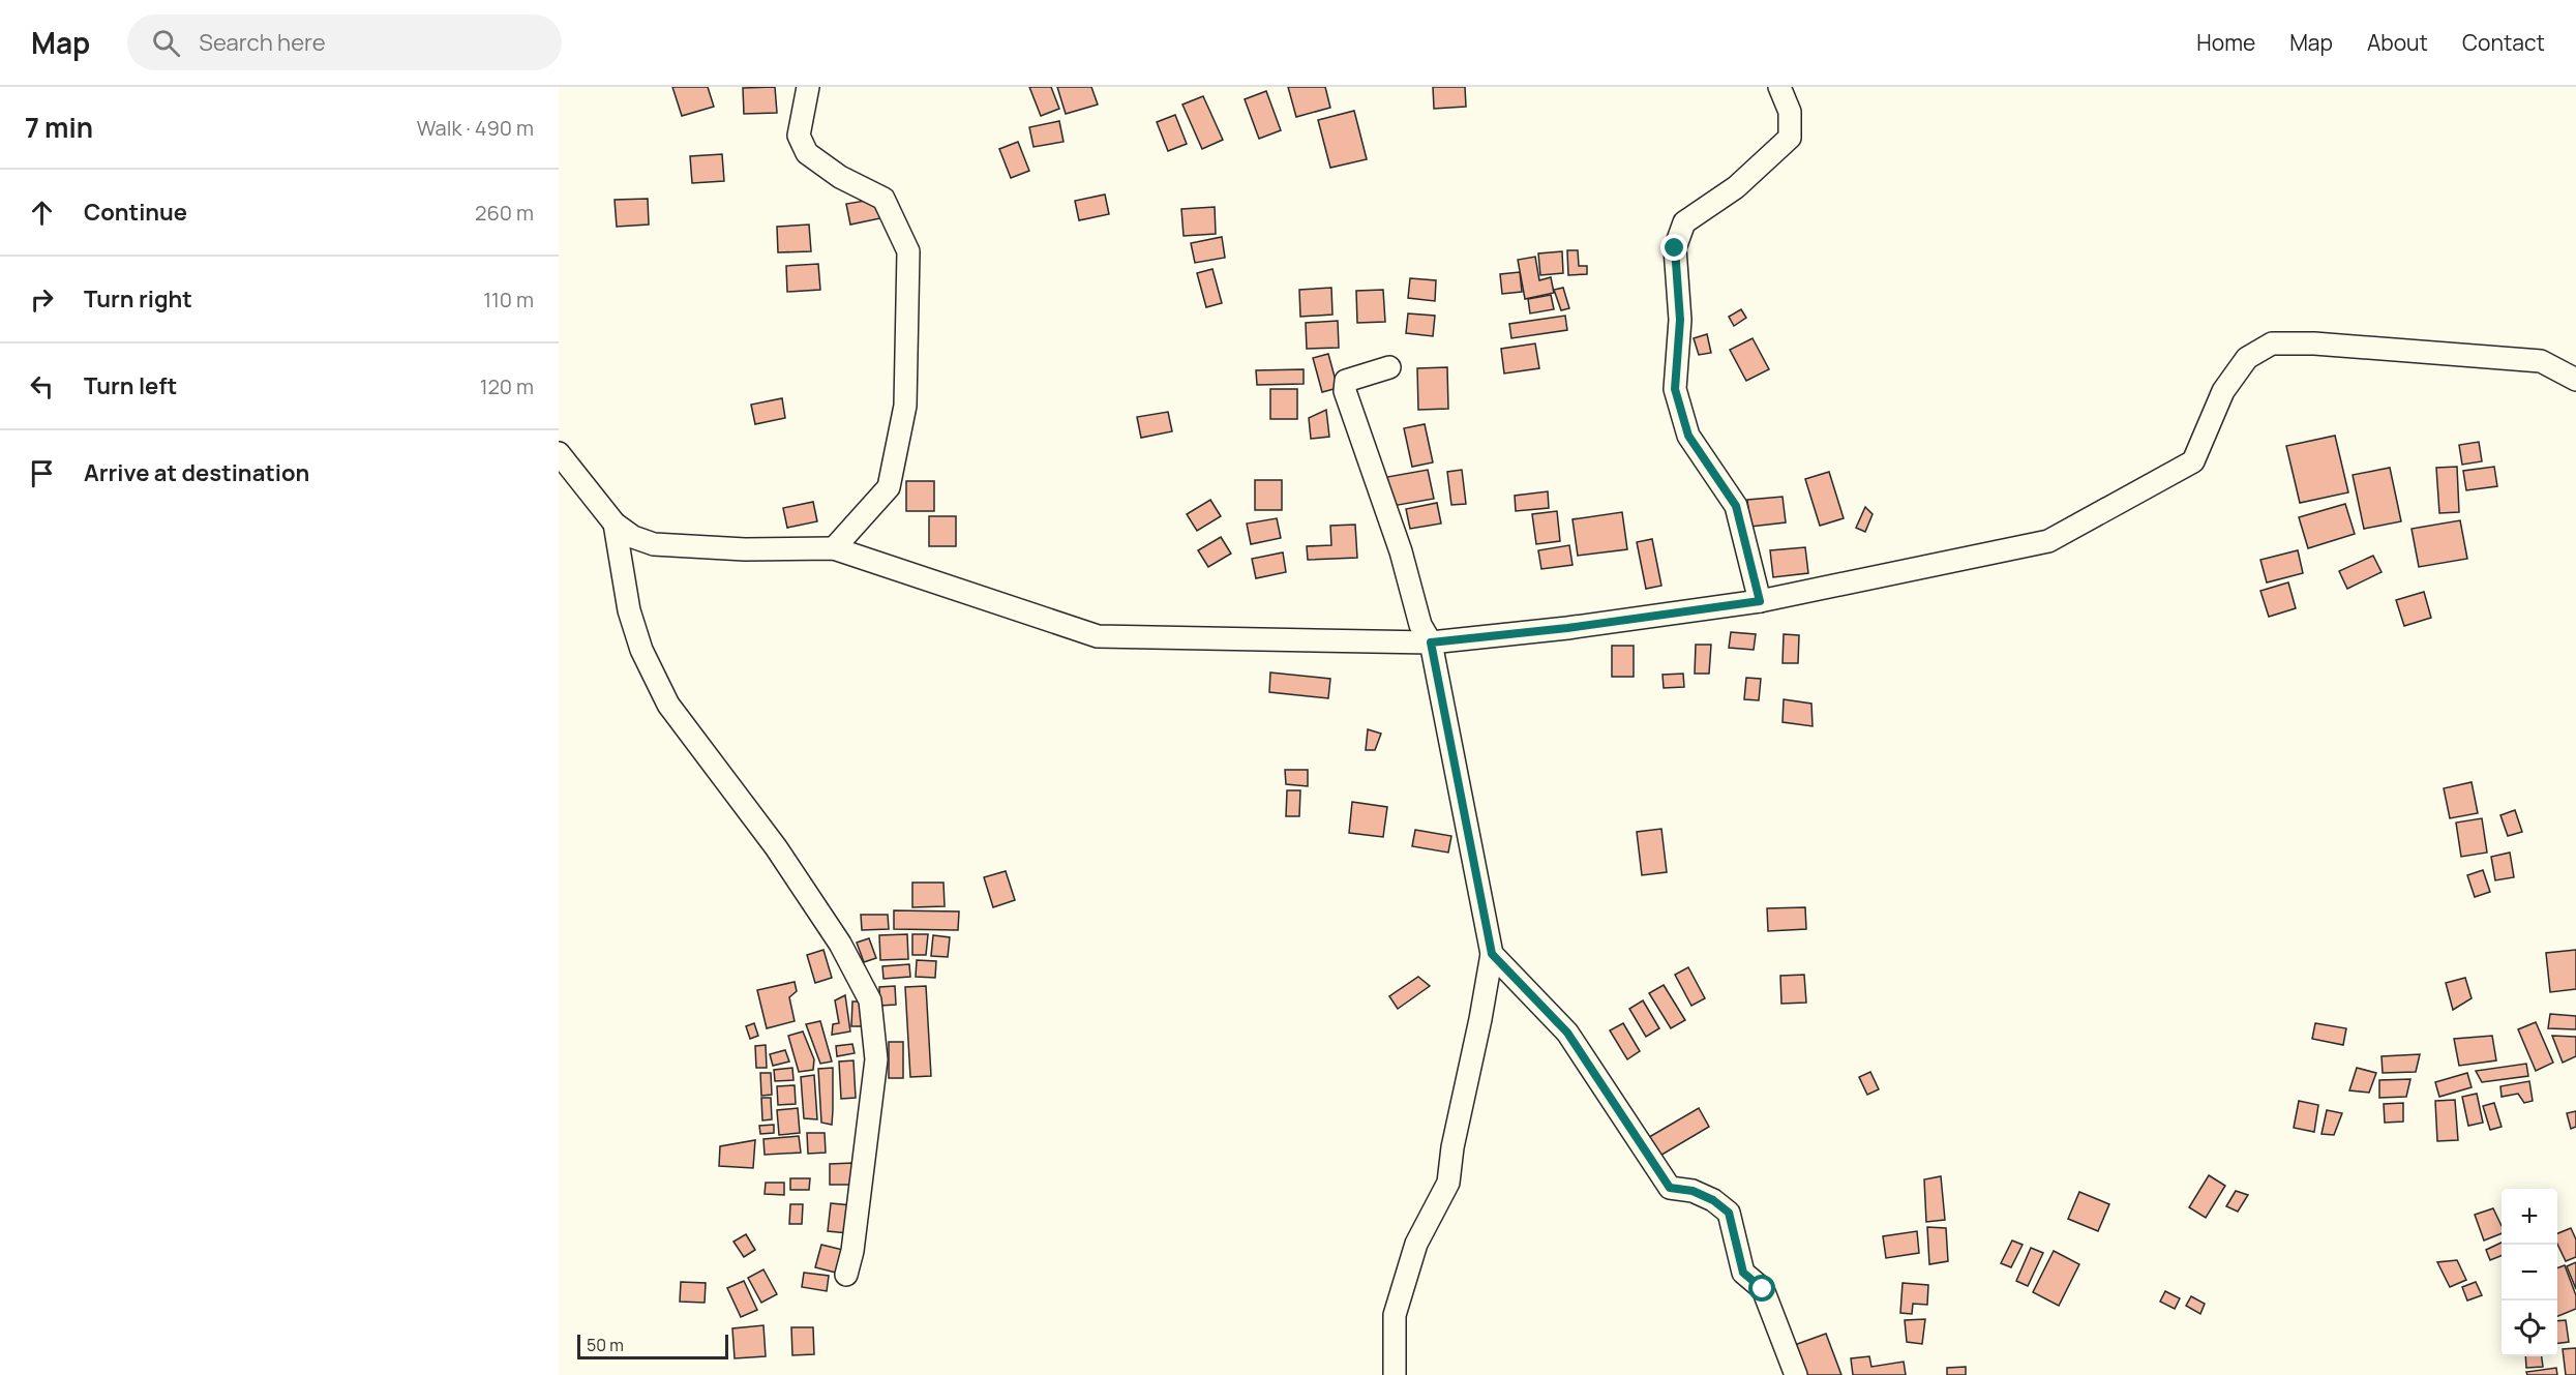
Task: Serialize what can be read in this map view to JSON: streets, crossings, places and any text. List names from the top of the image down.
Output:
{
  "scale_bar": "50 m",
  "page": {
    "header": "Map",
    "search": "Search here",
    "nav": [
      "Home",
      "Map",
      "About",
      "Contact"
    ],
    "heading": ["7 min", "Walk · 490 m"],
    "list": [
      ["Continue", "260 m"],
      ["Turn right", "110 m"],
      ["Turn left", "120 m"],
      "Arrive at destination"
    ],
    "map_buttons": ["+", "−"],
    "scale": "50 m"
  }
}
